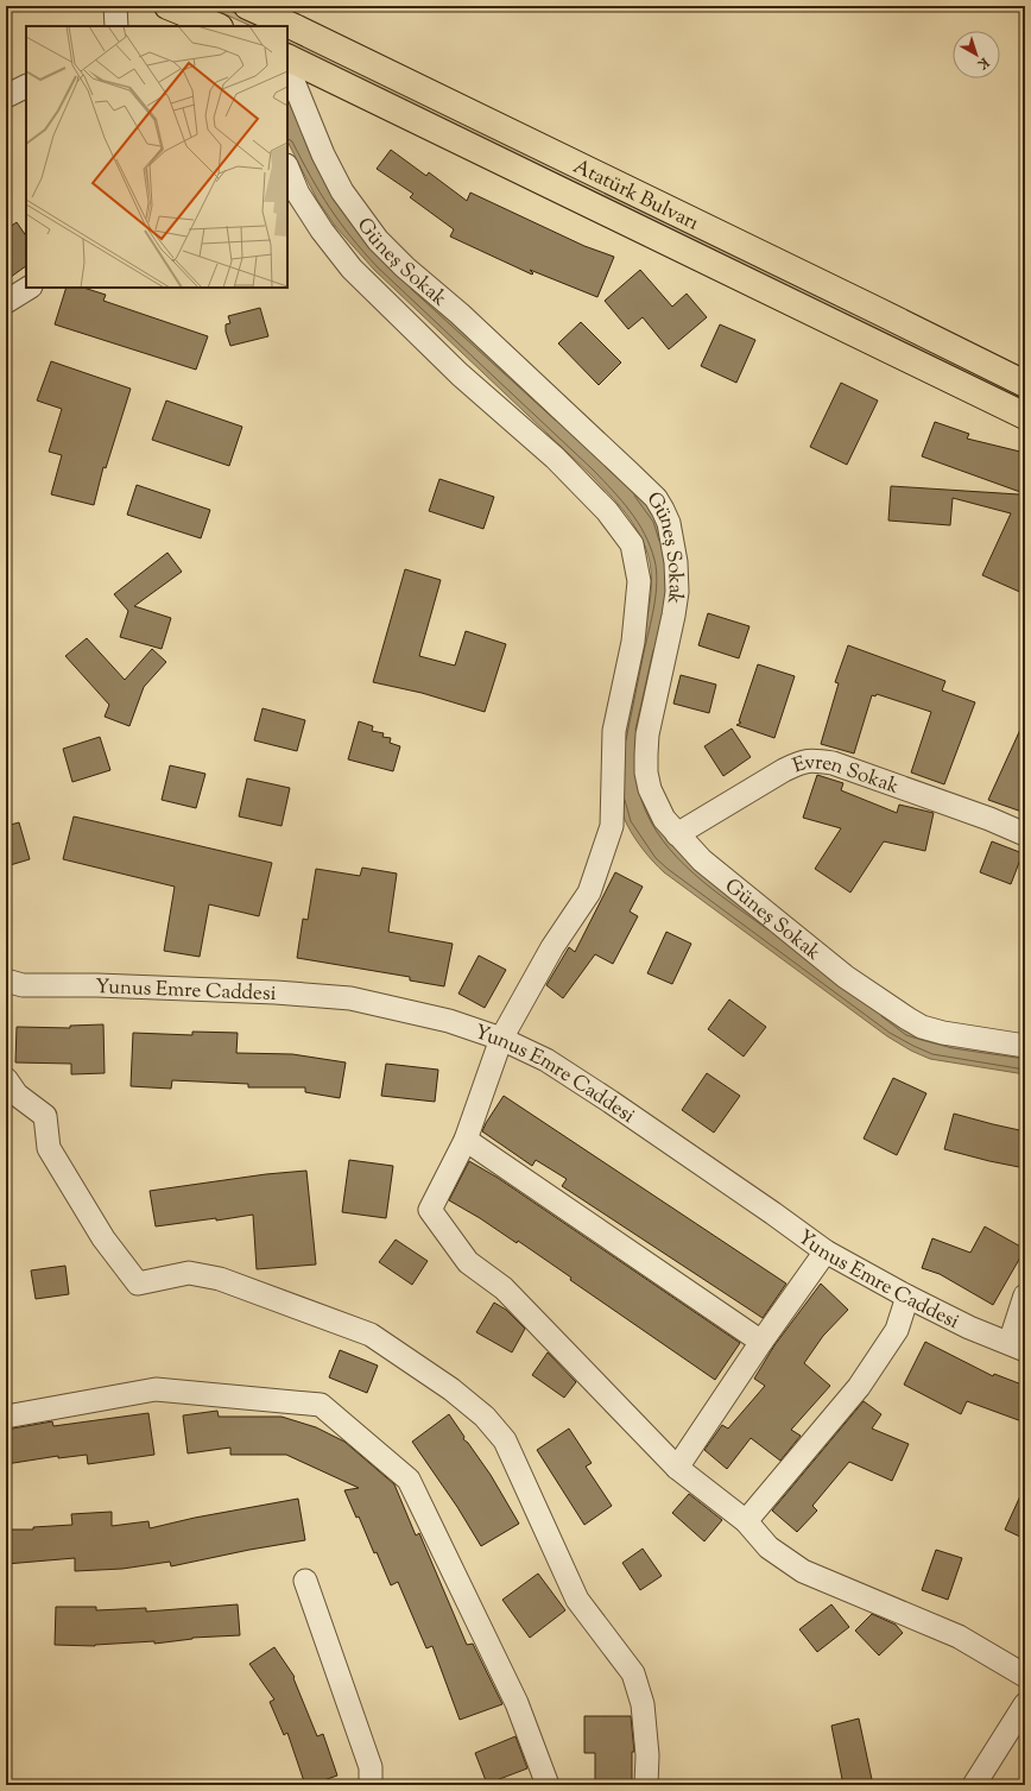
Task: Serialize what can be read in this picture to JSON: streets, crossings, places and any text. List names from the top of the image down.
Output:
{
  "streets": {
    "main road": ["Atatürk Bulvarı"],
    "street": ["Güneş Sokak", "Evren Sokak", "Yunus Emre Caddesi"]
  },
  "crossings": [
    ["Güneş Sokak", "Evren Sokak"]
  ],
  "north": "bottom right"
}
